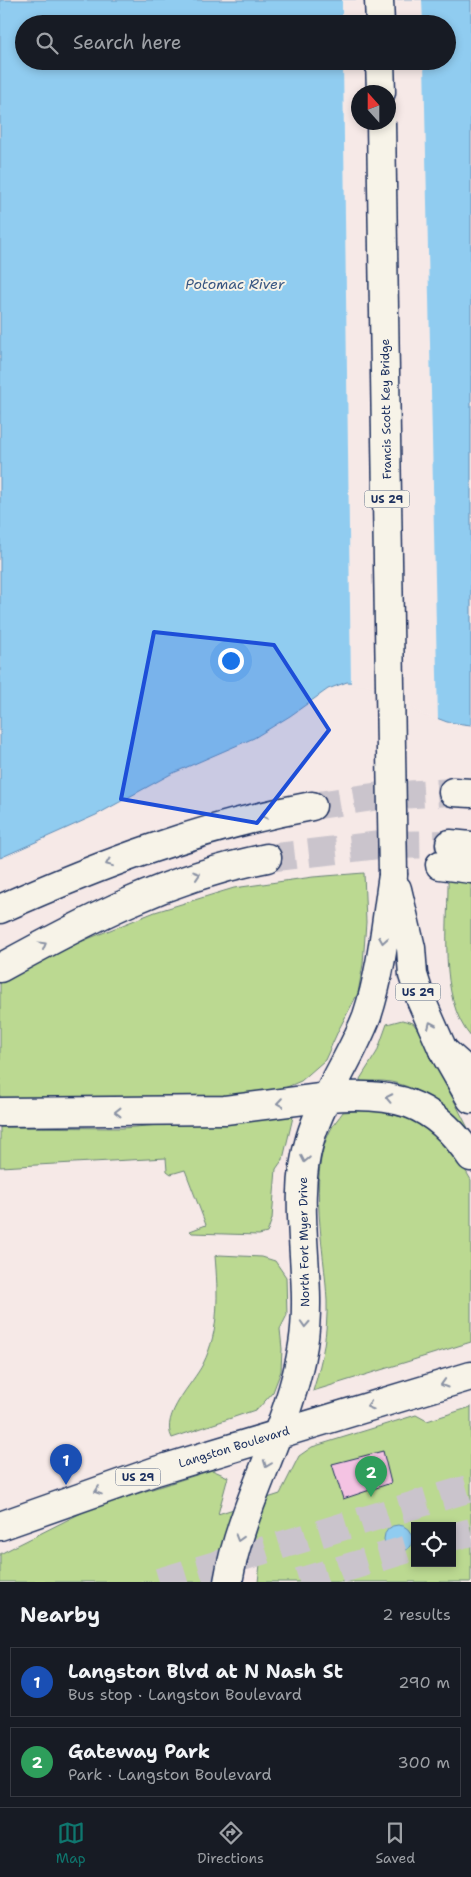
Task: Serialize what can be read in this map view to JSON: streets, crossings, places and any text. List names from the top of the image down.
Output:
{
  "streets": {
    "main road": [
      "Francis Scott Key Bridge",
      "US 29",
      "North Fort Myer Drive",
      "Langston Boulevard"
    ]
  },
  "crossings": [
    ["Francis Scott Key Bridge", "US 29"],
    ["Francis Scott Key Bridge", "North Fort Myer Drive"],
    ["US 29", "North Fort Myer Drive"],
    ["North Fort Myer Drive", "Langston Boulevard"]
  ],
  "one_way": ["North Fort Myer Drive", "Langston Boulevard"],
  "water": ["Potomac River"],
  "north": "top",
  "page": {
    "search": "Search here",
    "pins": ["1", "2"],
    "heading": ["Nearby", "2 results"],
    "list": [
      {
        "mark": "1",
        "name": "Langston Blvd at N Nash St",
        "note": "Bus stop · Langston Boulevard",
        "value": "290 m"
      },
      {
        "mark": "2",
        "name": "Gateway Park",
        "note": "Park · Langston Boulevard",
        "value": "300 m"
      }
    ],
    "nav": ["Map", "Directions", "Saved"]
  }
}
